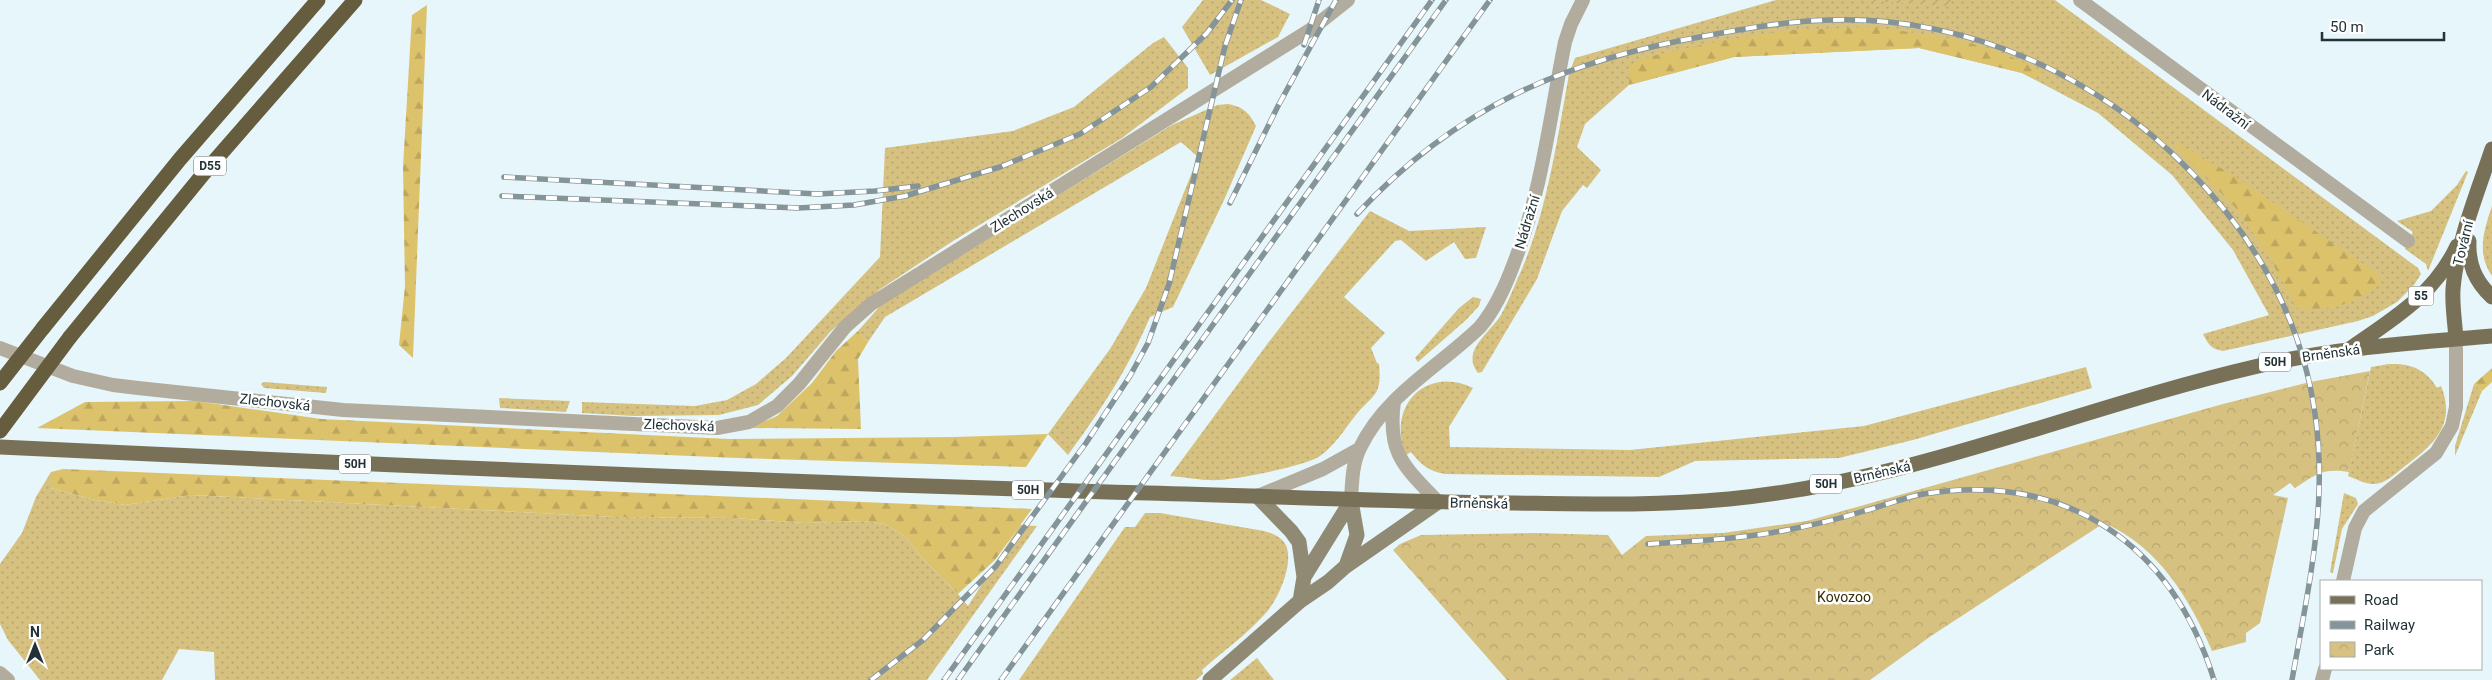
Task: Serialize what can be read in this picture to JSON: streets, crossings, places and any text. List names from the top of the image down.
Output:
{
  "streets": {
    "highway": ["D55"],
    "main road": [
      "Tovární",
      "55",
      "Brněnská",
      "50H"
    ],
    "street": ["Nádražní", "Zlechovská"]
  },
  "crossings": [
    ["Nádražní", "Brněnská"],
    ["Nádražní", "50H"],
    ["Tovární", "55"],
    ["Tovární", "Brněnská"],
    ["55", "Brněnská"],
    ["Brněnská", "50H"]
  ],
  "parks": ["Kovozoo"],
  "legend": ["Road", "Railway", "Park"],
  "scale_bar": "50 m",
  "north": "top"
}
